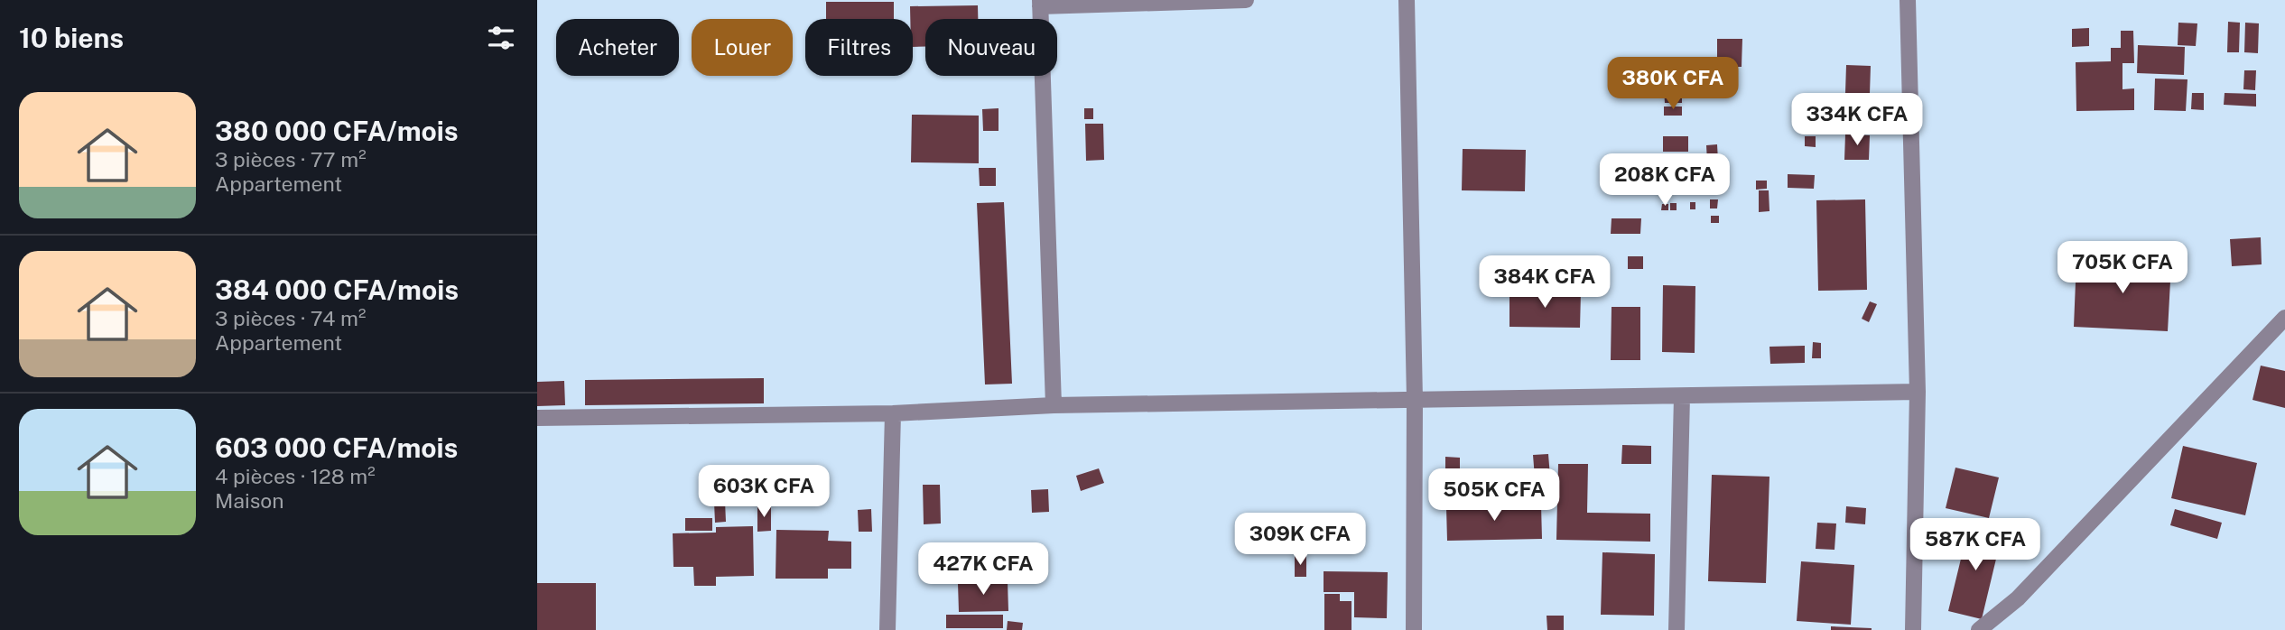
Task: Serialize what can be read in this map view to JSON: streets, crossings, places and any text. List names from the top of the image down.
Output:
{
  "page": {
    "heading": "10 biens",
    "chip": [
      "Acheter",
      "Louer",
      "Filtres",
      "Nouveau"
    ],
    "price": [
      "380K CFA",
      "334K CFA",
      "208K CFA",
      "705K CFA",
      "384K CFA",
      "603K CFA",
      "505K CFA",
      "309K CFA",
      "587K CFA",
      "427K CFA"
    ],
    "list": [
      {
        "name": "380 000 CFA/mois",
        "note": "3 pièces · 77 m² · Appartement"
      },
      {
        "name": "384 000 CFA/mois",
        "note": "3 pièces · 74 m² · Appartement"
      },
      {
        "name": "603 000 CFA/mois",
        "note": "4 pièces · 128 m² · Maison"
      }
    ]
  }
}
